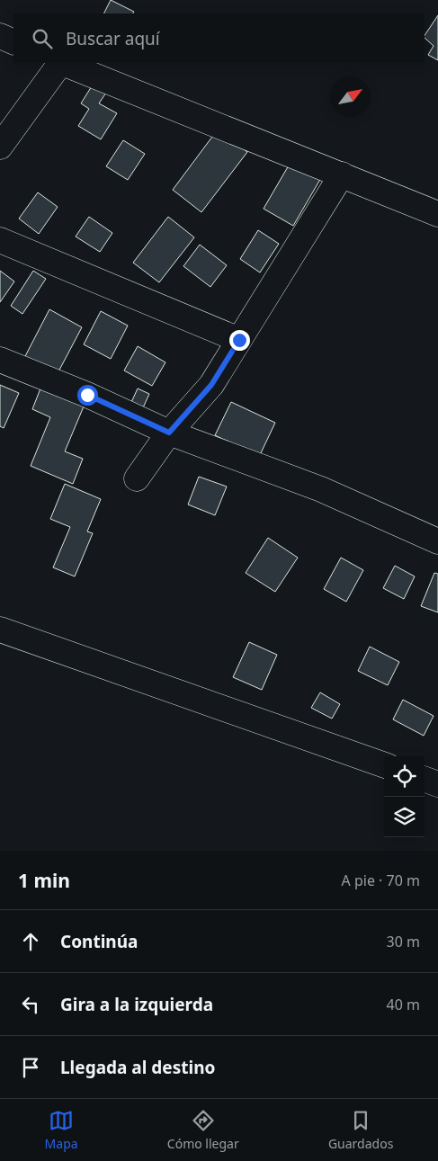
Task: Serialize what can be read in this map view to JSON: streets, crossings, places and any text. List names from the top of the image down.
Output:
{
  "north": "top right",
  "page": {
    "search": "Buscar aquí",
    "heading": ["1 min", "A pie · 70 m"],
    "list": [
      ["Continúa", "30 m"],
      ["Gira a la izquierda", "40 m"],
      "Llegada al destino"
    ],
    "nav": ["Mapa", "Cómo llegar", "Guardados"]
  }
}
